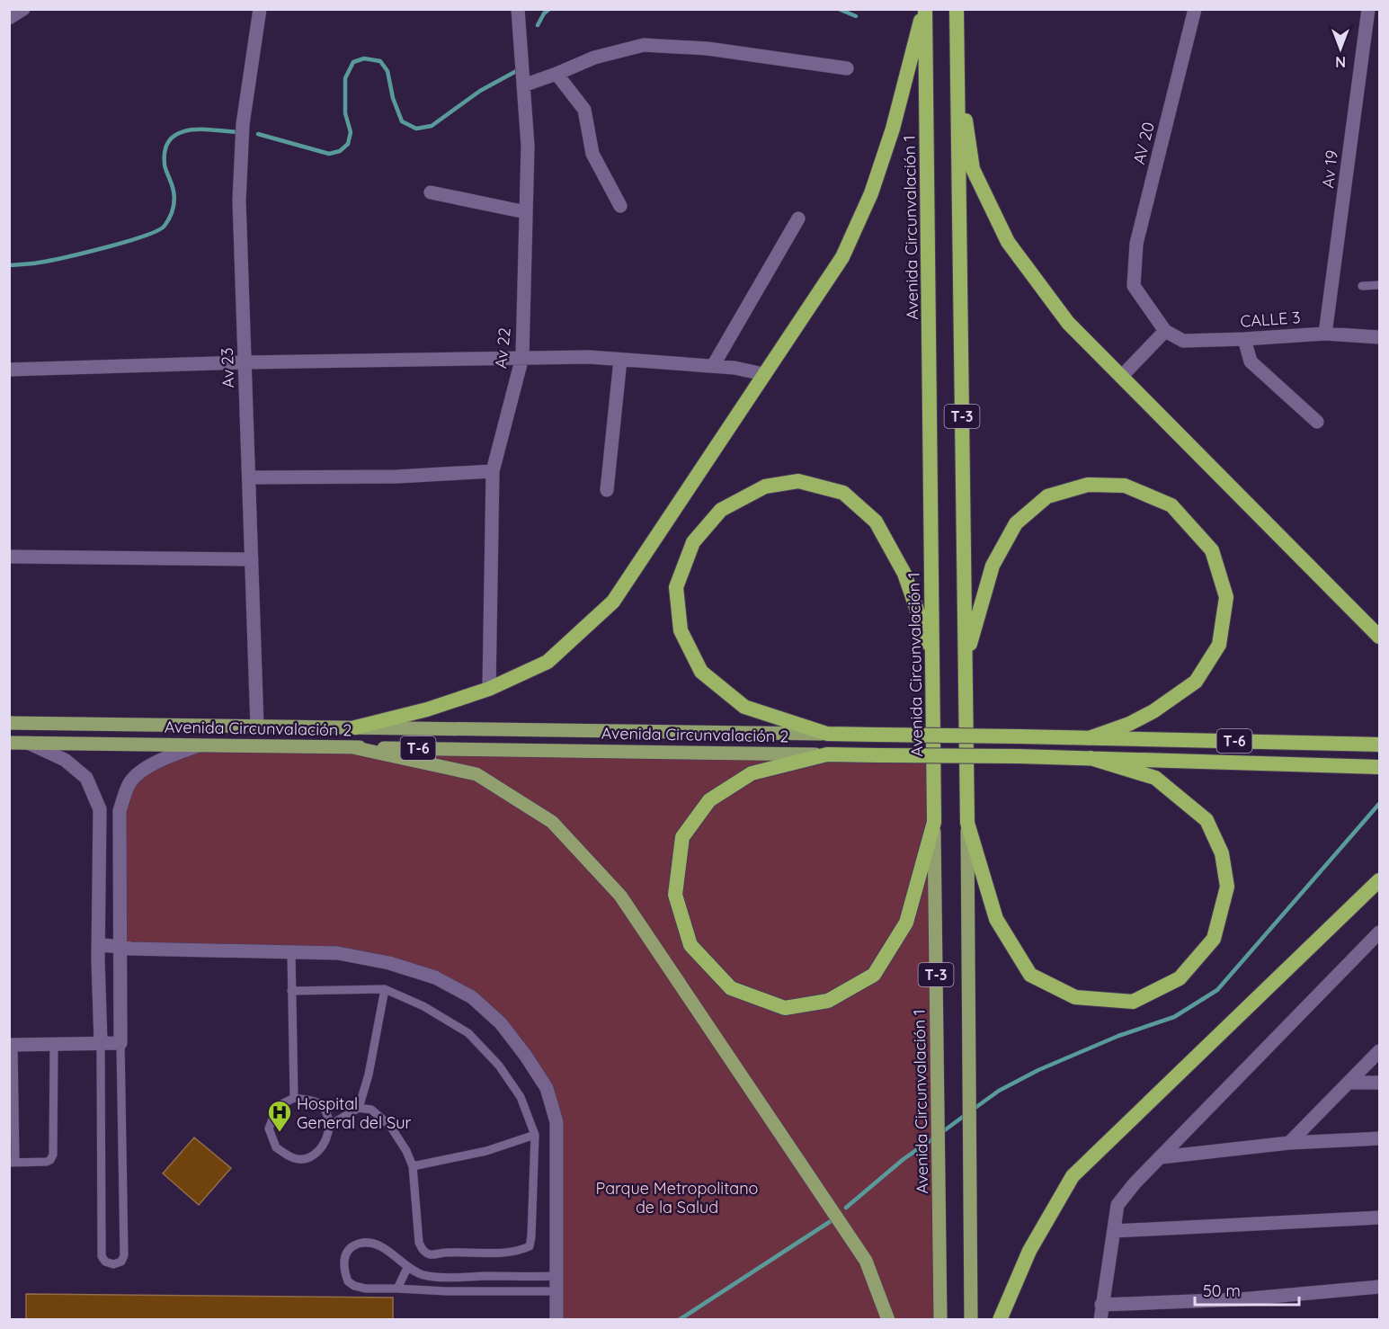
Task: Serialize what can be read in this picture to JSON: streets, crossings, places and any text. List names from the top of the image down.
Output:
{
  "streets": {
    "highway": [
      "Avenida Circunvalación 1",
      "T-3",
      "Avenida Circunvalación 2",
      "T-6"
    ],
    "street": [
      "AV 20",
      "Av 19",
      "CALLE 3",
      "Av 22",
      "Av 23"
    ]
  },
  "crossings": [
    ["AV 20", "CALLE 3"],
    ["Av 19", "CALLE 3"],
    ["Av 23", "Avenida Circunvalación 2"]
  ],
  "parks": ["Parque Metropolitano de la Salud"],
  "places": {
    "hospital": ["Hospital General del Sur"]
  },
  "scale_bar": "50 m",
  "north": "bottom"
}
